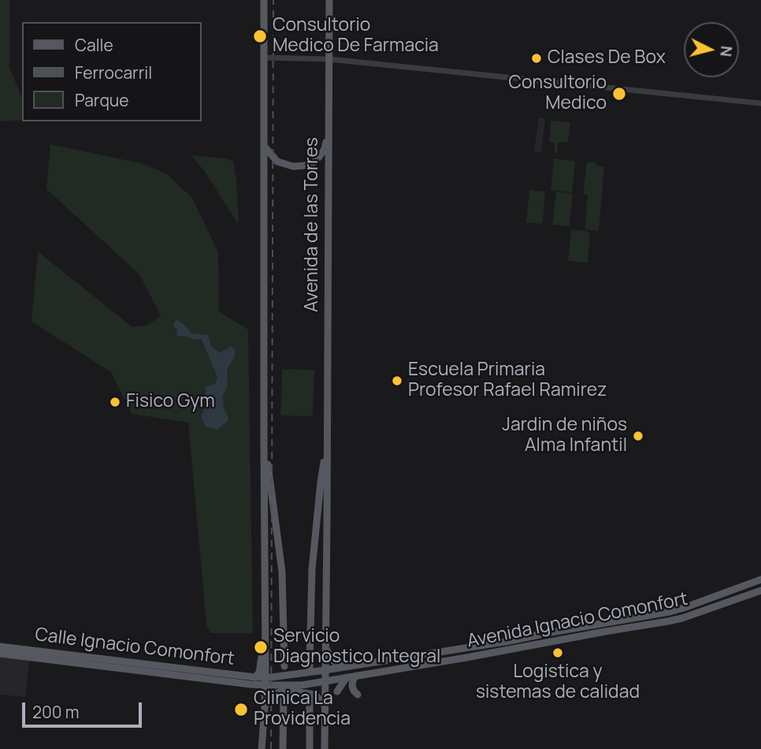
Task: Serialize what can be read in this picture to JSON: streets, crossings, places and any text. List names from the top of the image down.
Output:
{
  "streets": {
    "main road": ["Avenida de las Torres", "Avenida Ignacio Comonfort", "Calle Ignacio Comonfort"]
  },
  "crossings": [
    ["Avenida Ignacio Comonfort", "Calle Ignacio Comonfort"]
  ],
  "places": [
    "Consultorio Medico De Farmacia",
    "Clases De Box",
    "Consultorio Medico",
    "Escuela Primaria Profesor Rafael Ramirez",
    "Fisico Gym",
    "Jardin de niños Alma Infantil",
    "Servicio Diagnostico Integral",
    "Logistica y sistemas de calidad",
    "Clinica La Providencia"
  ],
  "legend": ["Calle", "Ferrocarril", "Parque"],
  "scale_bar": "200 m",
  "north": "right"
}
